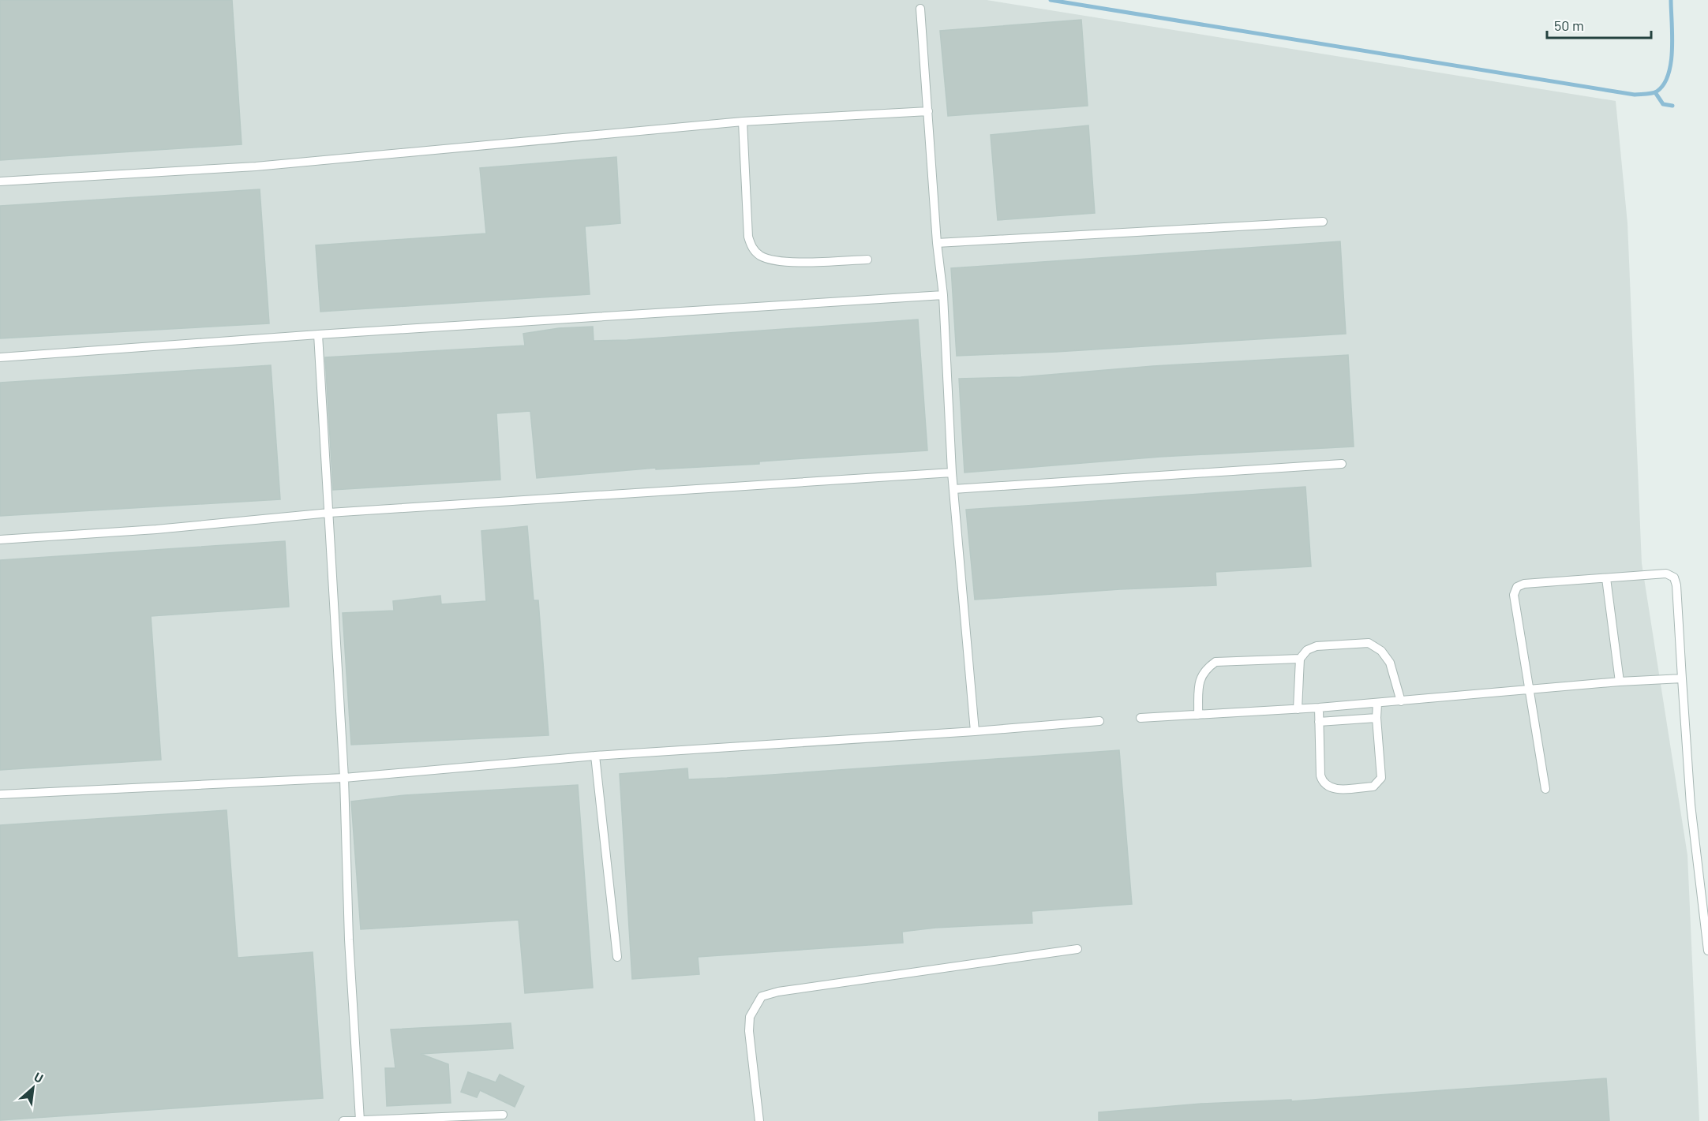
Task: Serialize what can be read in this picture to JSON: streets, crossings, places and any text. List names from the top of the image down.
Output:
{
  "scale_bar": "50 m",
  "north": "top right"
}
